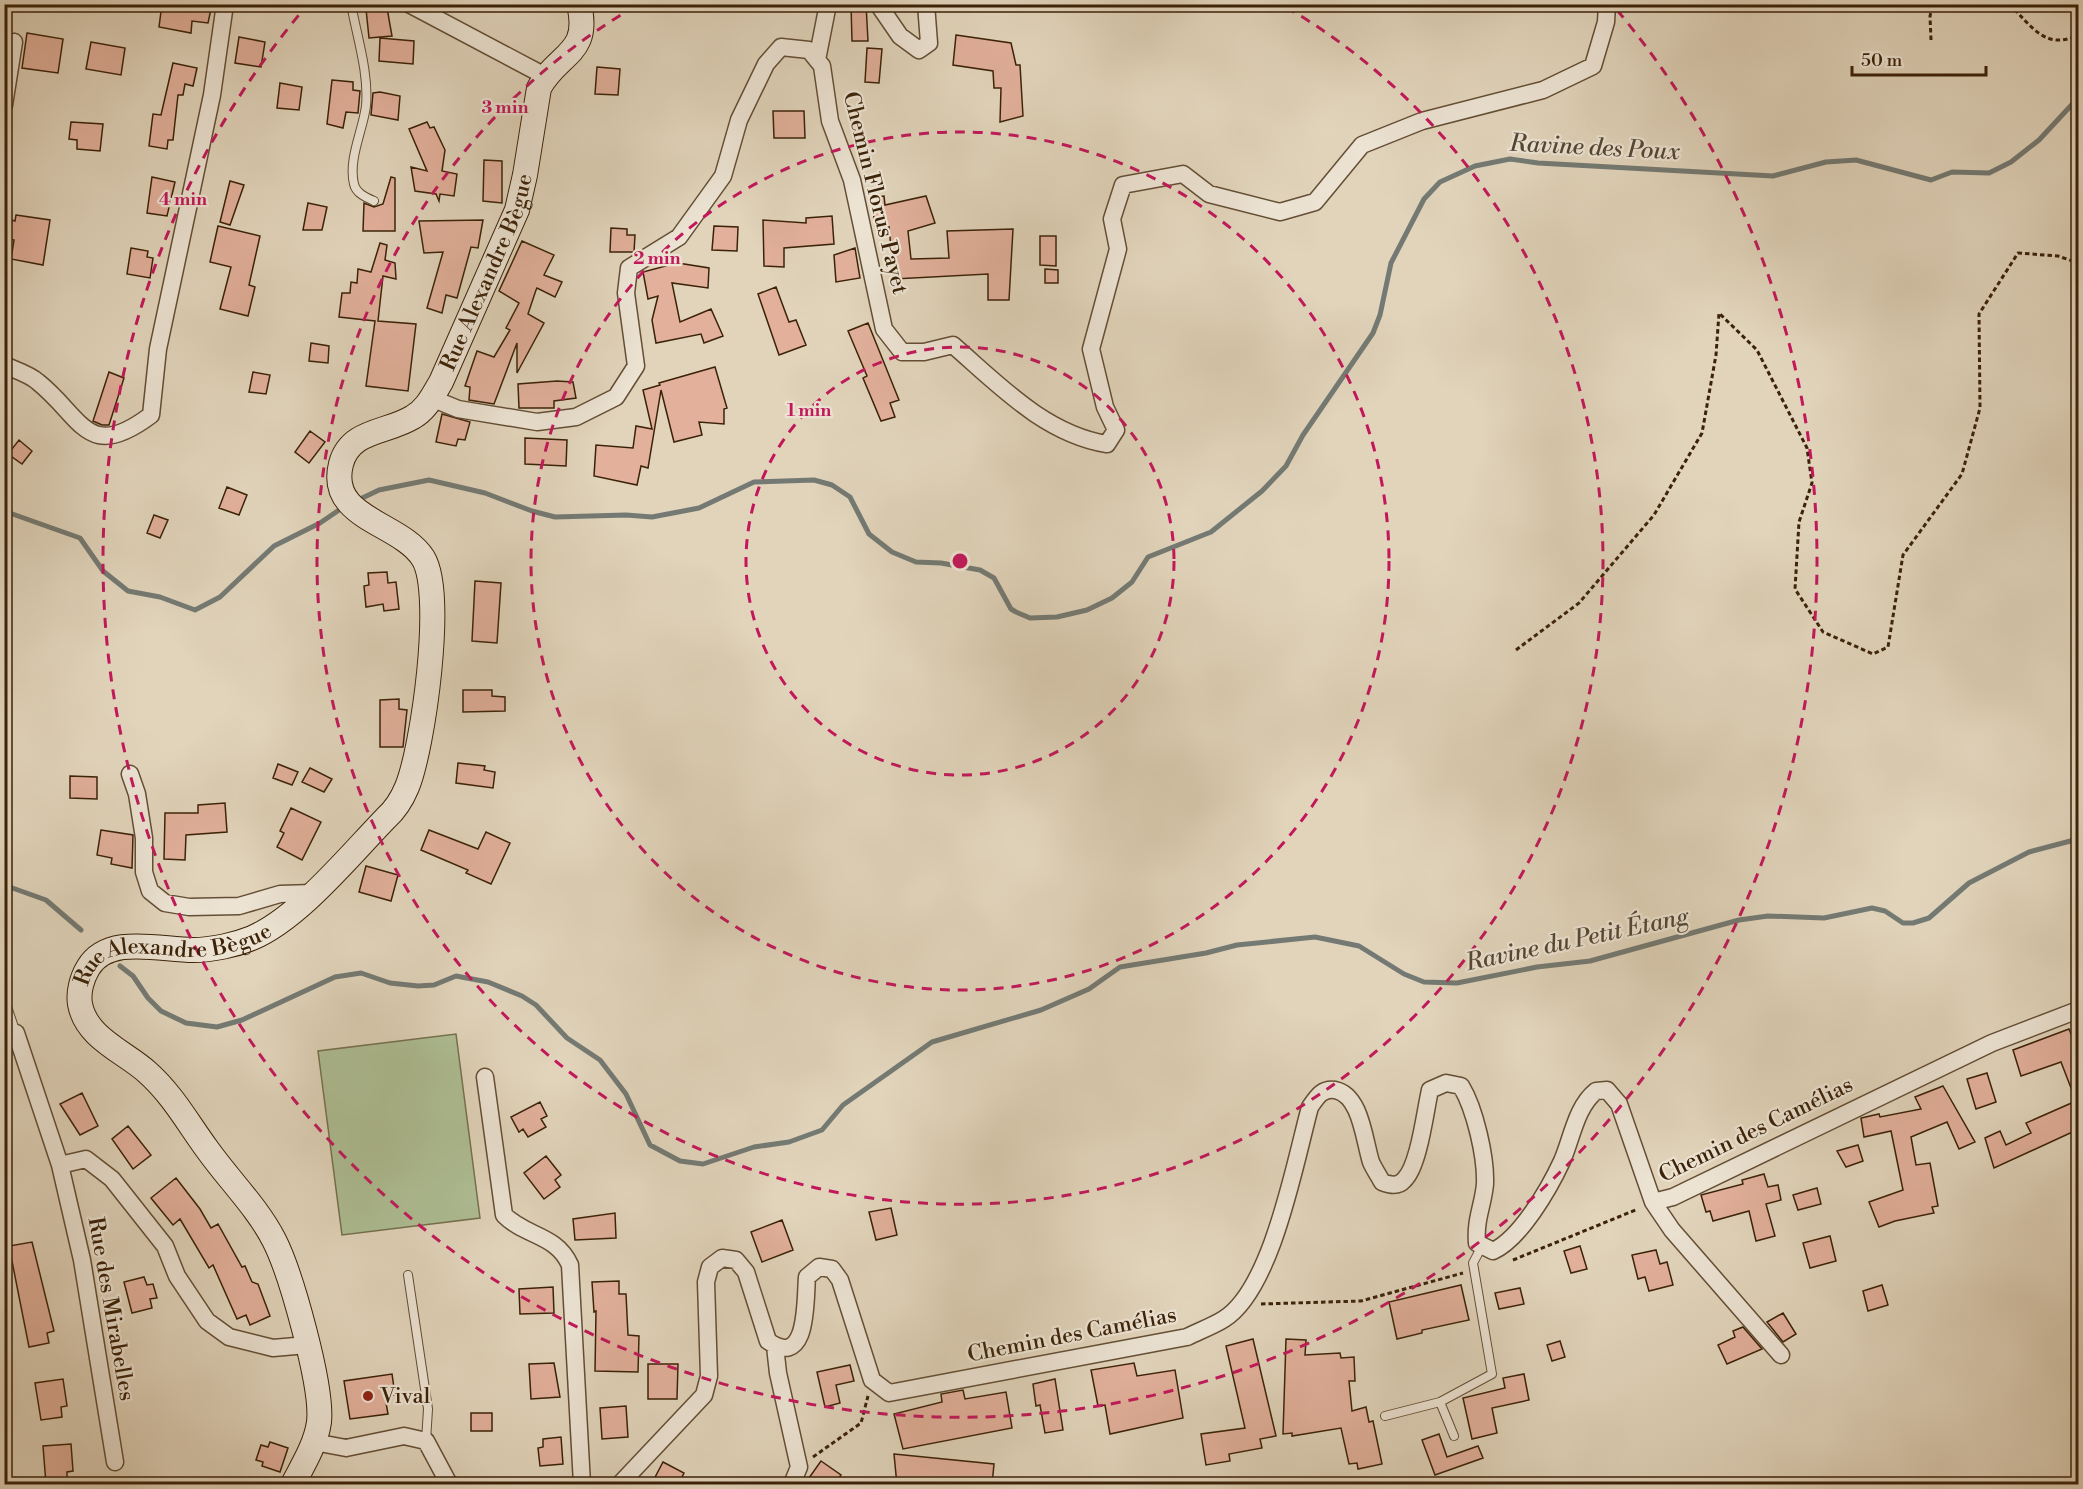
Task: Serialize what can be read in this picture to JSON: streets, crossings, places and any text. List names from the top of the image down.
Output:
{
  "streets": {
    "main road": ["Rue Alexandre Bègue"],
    "street": ["Chemin Florus Payet", "Chemin des Camélias", "Rue des Mirabelles"]
  },
  "crossings": [
    ["Rue Alexandre Bègue", "Rue des Mirabelles"]
  ],
  "water": ["Ravine des Poux", "Ravine du Petit Étang"],
  "places": ["Vival"],
  "scale_bar": "50 m",
  "rings": [
    "3 min",
    "4 min",
    "2 min",
    "1 min"
  ]
}
